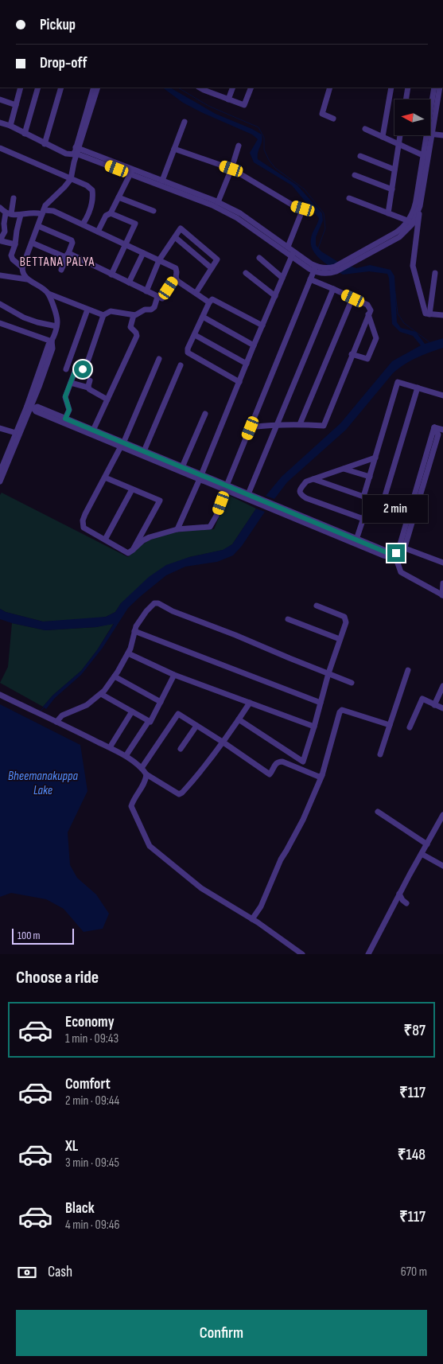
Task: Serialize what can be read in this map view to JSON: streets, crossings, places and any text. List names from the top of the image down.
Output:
{
  "districts": ["BETTANA PALYA"],
  "water": ["Bheemanakuppa Lake"],
  "scale_bar": "100 m",
  "north": "left",
  "page": {
    "banner": ["Pickup", "Drop-off"],
    "bubble": "2 min",
    "scale": "100 m",
    "heading": "Choose a ride",
    "list": [
      {
        "name": "Economy",
        "note": "1 min · 09:43",
        "value": "₹87"
      },
      {
        "name": "Comfort",
        "note": "2 min · 09:44",
        "value": "₹117"
      },
      {
        "name": "XL",
        "note": "3 min · 09:45",
        "value": "₹148"
      },
      {
        "name": "Black",
        "note": "4 min · 09:46",
        "value": "₹117"
      }
    ],
    "pay": ["Cash", "670 m"],
    "buttons": "Confirm"
  }
}
